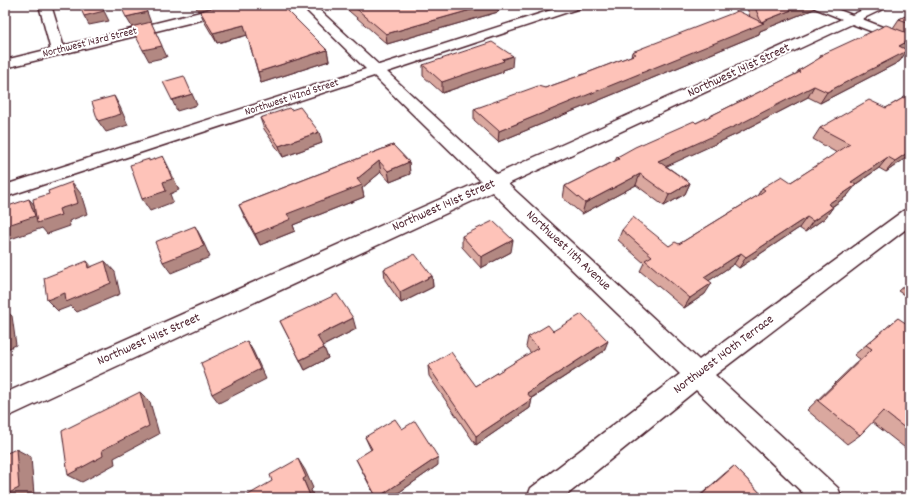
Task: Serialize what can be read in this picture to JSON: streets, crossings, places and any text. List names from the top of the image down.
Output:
{
  "streets": {
    "street": [
      "Northwest 143rd Street",
      "Northwest 141st Street",
      "Northwest 142nd Street",
      "Northwest 11th Avenue",
      "Northwest 140th Terrace"
    ]
  },
  "crossings": [
    ["Northwest 141st Street", "Northwest 11th Avenue"],
    ["Northwest 142nd Street", "Northwest 11th Avenue"],
    ["Northwest 11th Avenue", "Northwest 140th Terrace"]
  ]
}
